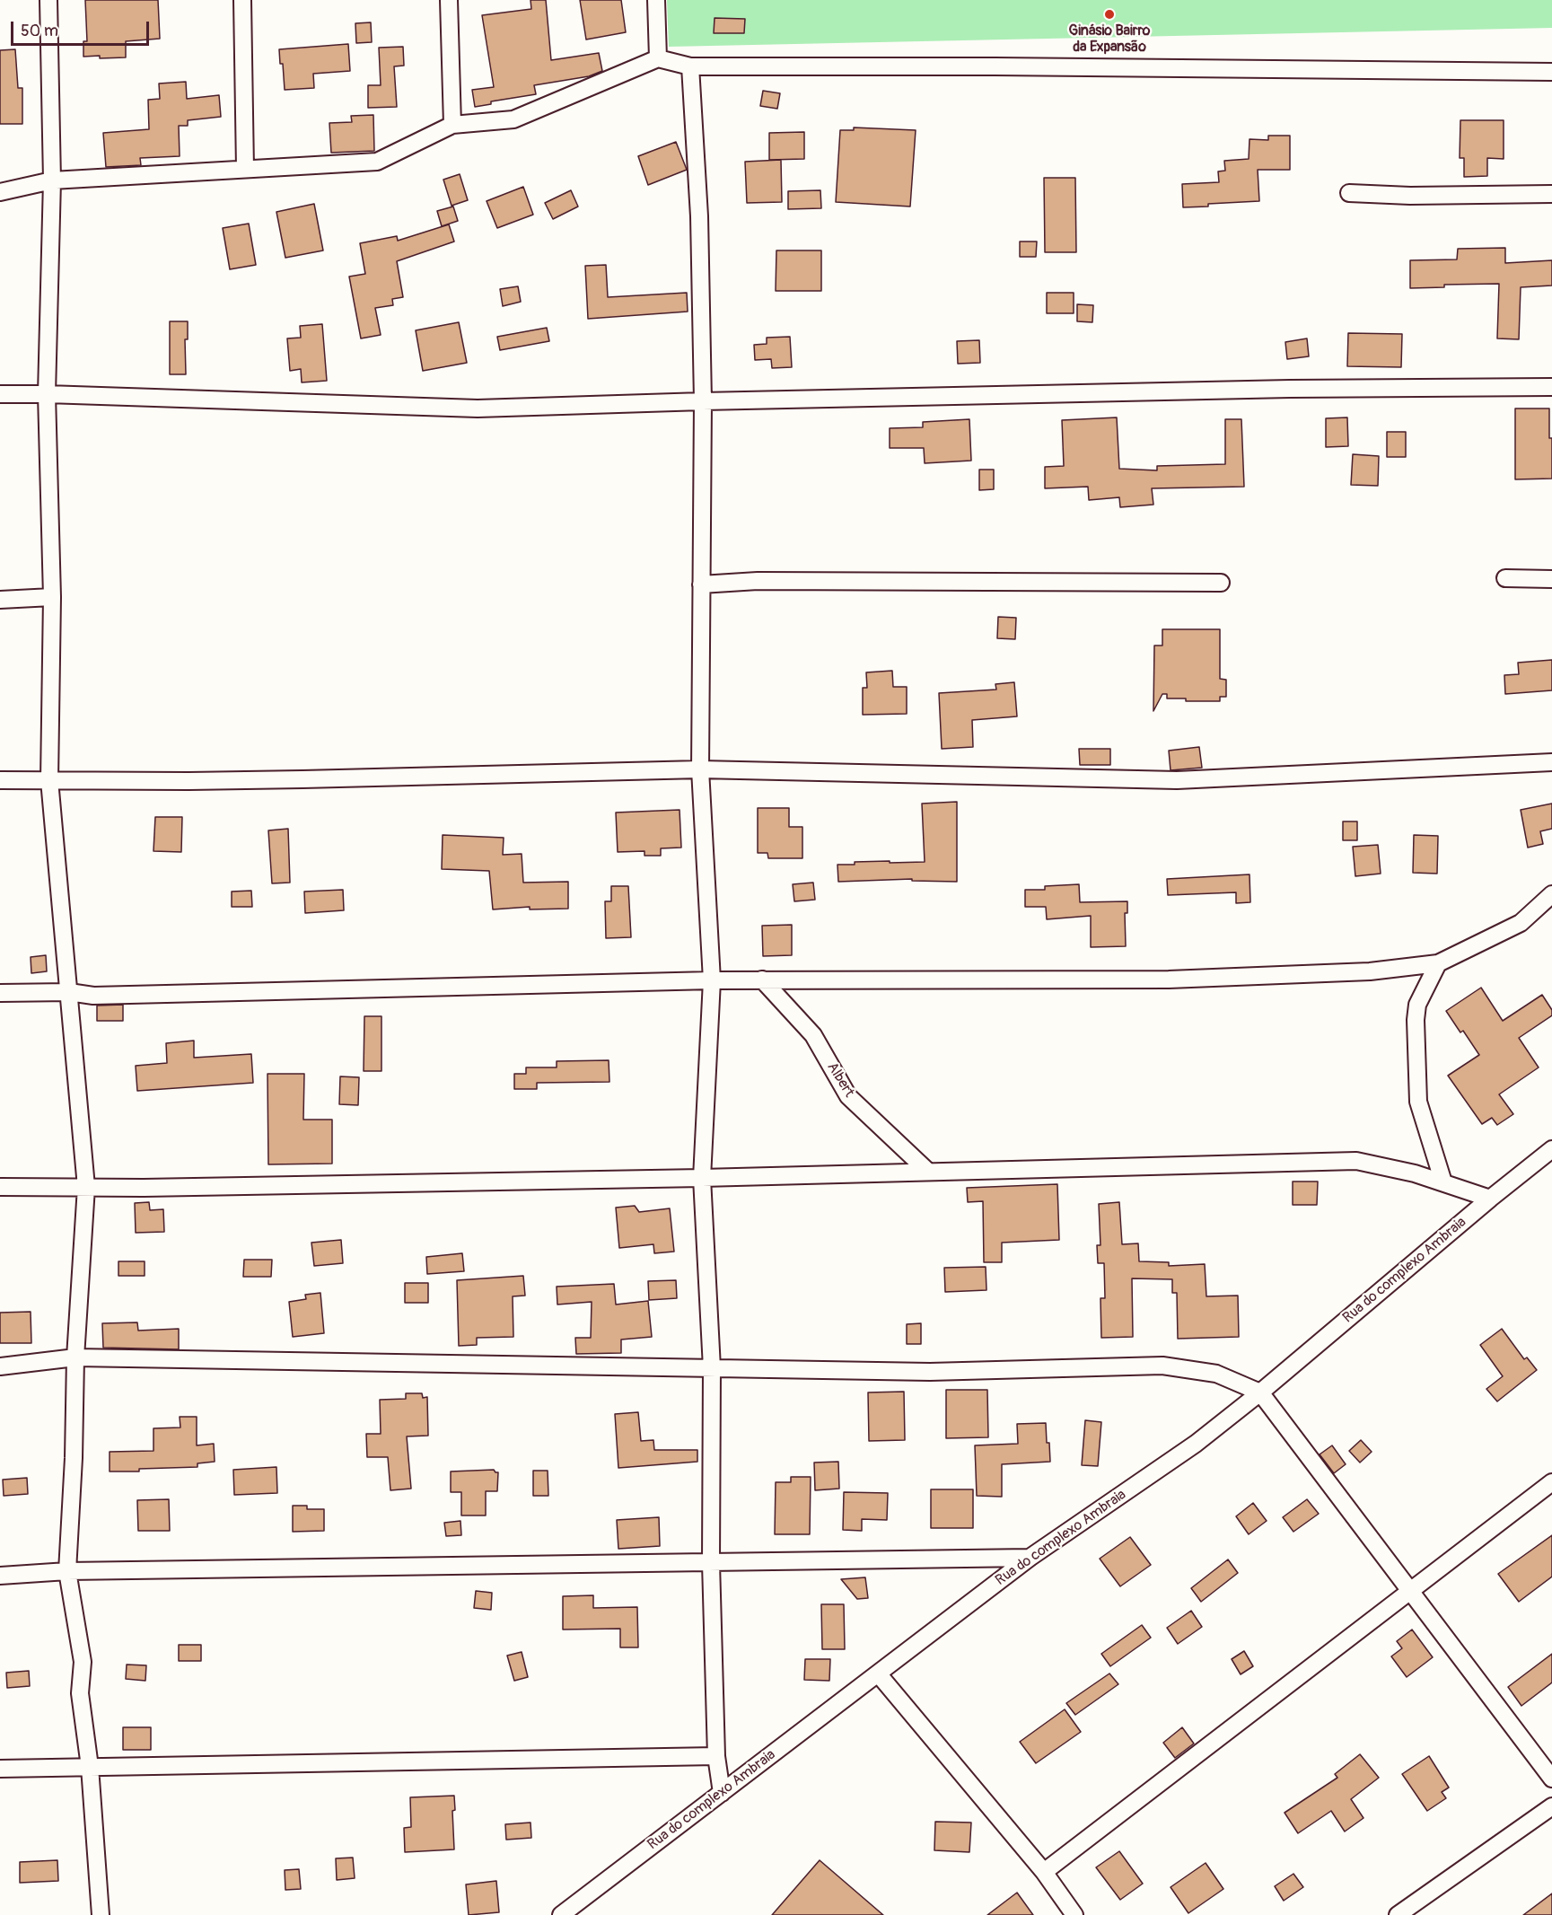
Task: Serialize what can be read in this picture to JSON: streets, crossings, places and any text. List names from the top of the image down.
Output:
{
  "streets": {
    "street": ["Albert", "Rua do complexo Ambraia"]
  },
  "places": ["Ginásio Bairro da Expansão"],
  "scale_bar": "50 m"
}
